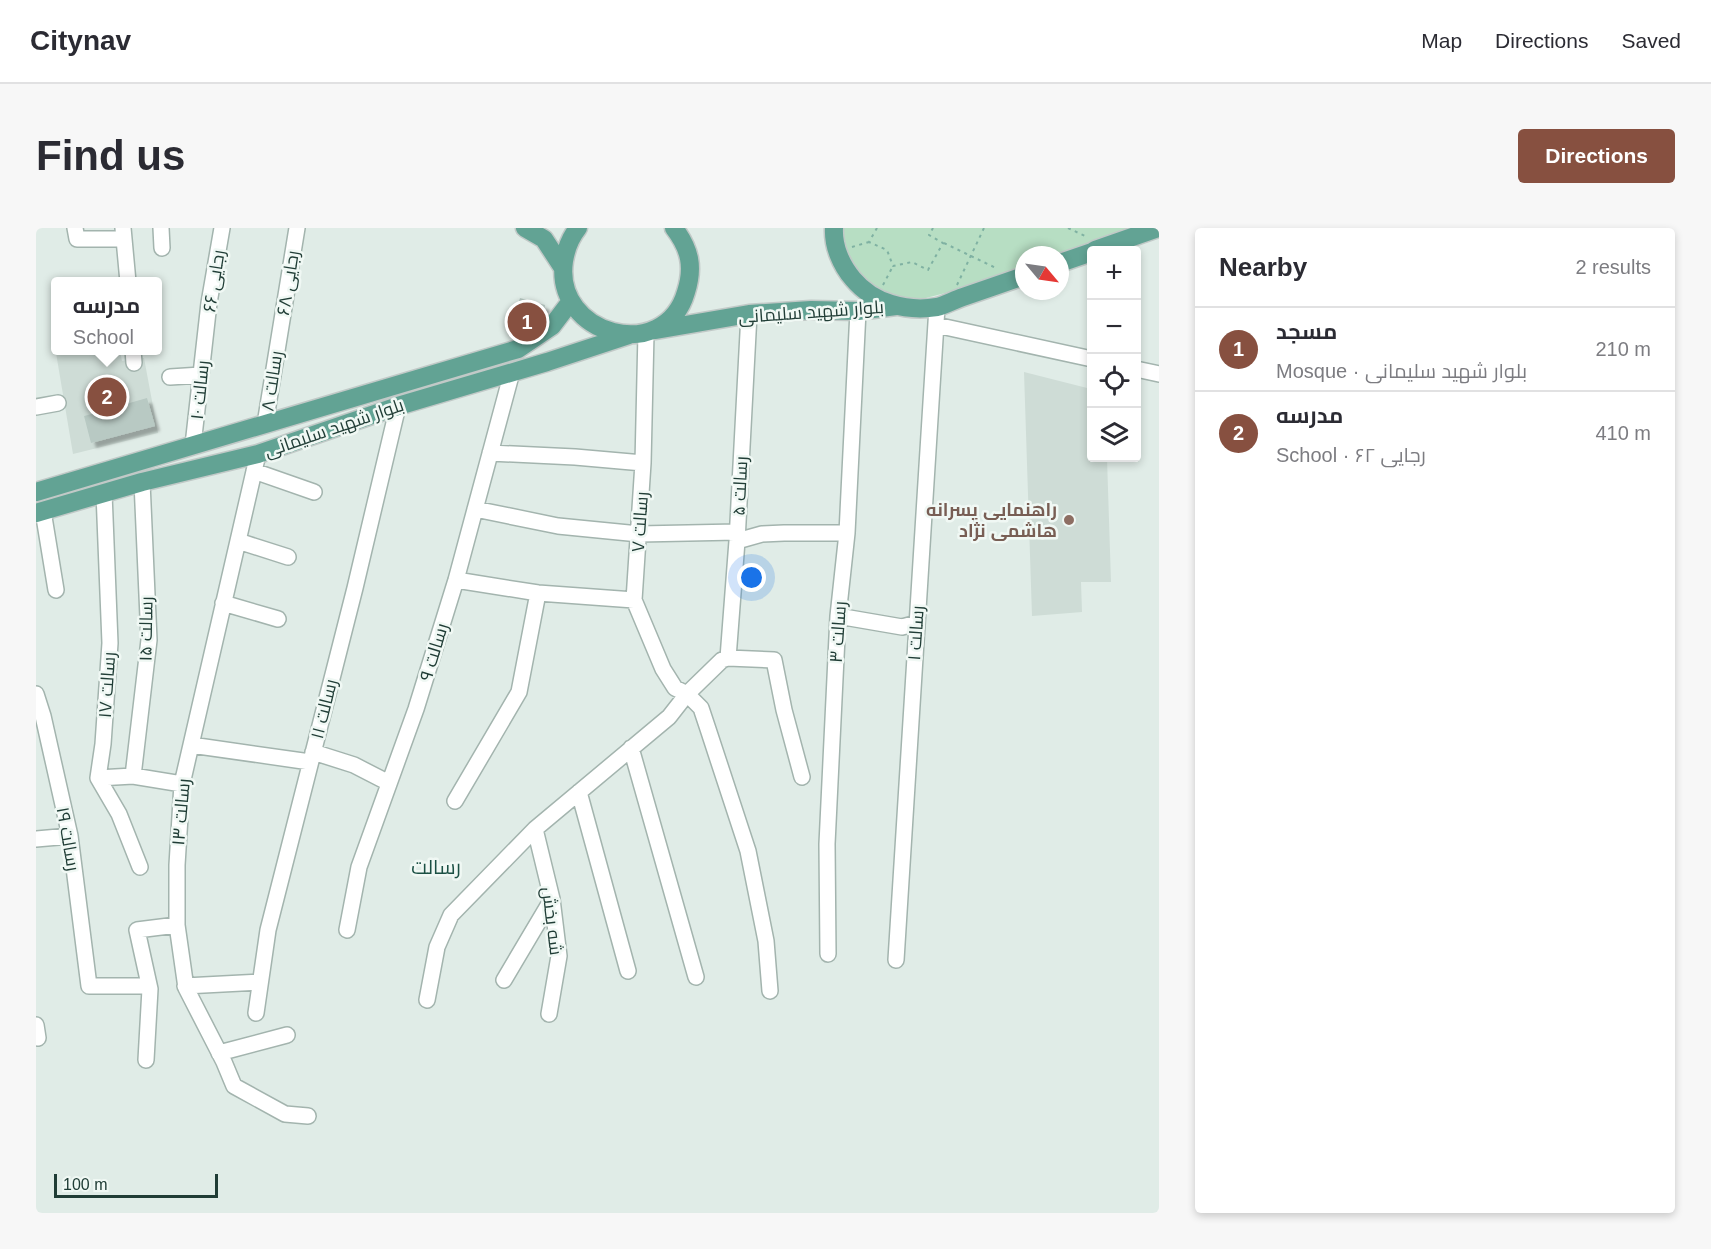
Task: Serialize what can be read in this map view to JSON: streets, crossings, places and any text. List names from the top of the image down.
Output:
{
  "streets": {
    "main road": ["بلوار شهید سلیمانی"],
    "street": [
      "رجایی ۶۶",
      "رجایی ۶۸",
      "رسالت ۸",
      "رسالت ۱۰",
      "رسالت ۵",
      "رسالت ۷",
      "رسالت ۱۵",
      "رسالت ۳",
      "رسالت ۱",
      "رسالت ۹",
      "رسالت ۱۷",
      "رسالت ۱۱",
      "رسالت ۱۳",
      "رسالت ۱۹",
      "شه بخش"
    ]
  },
  "crossings": [
    ["رجایی ۶۶", "رسالت ۱۰"],
    ["رجایی ۶۸", "رسالت ۸"],
    ["بلوار شهید سلیمانی", "رسالت ۸"],
    ["بلوار شهید سلیمانی", "رسالت ۱۰"],
    ["بلوار شهید سلیمانی", "رسالت ۵"],
    ["بلوار شهید سلیمانی", "رسالت ۷"],
    ["بلوار شهید سلیمانی", "رسالت ۱۵"],
    ["بلوار شهید سلیمانی", "رسالت ۳"],
    ["بلوار شهید سلیمانی", "رسالت ۹"],
    ["بلوار شهید سلیمانی", "رسالت ۱۷"],
    ["بلوار شهید سلیمانی", "رسالت ۱۱"],
    ["بلوار شهید سلیمانی", "رسالت ۱۳"]
  ],
  "districts": ["رسالت"],
  "places": ["راهنمایی پسرانه هاشمی نژاد"],
  "scale_bar": "100 m",
  "north": "bottom right",
  "page": {
    "header": "Citynav",
    "nav": ["Map", "Directions", "Saved"],
    "buttons": "Directions",
    "title": "Find us",
    "heading": ["Nearby", "2 results"],
    "map_buttons": ["+", "−"],
    "popup": ["مدرسه", "School"],
    "pins": ["1", "2"],
    "list": [
      {
        "mark": "1",
        "name": "مسجد",
        "note": "Mosque · بلوار شهید سلیمانی",
        "value": "210 m"
      },
      {
        "mark": "2",
        "name": "مدرسه",
        "note": "School · رجایی ۶۲",
        "value": "410 m"
      }
    ],
    "scale": "100 m"
  }
}
